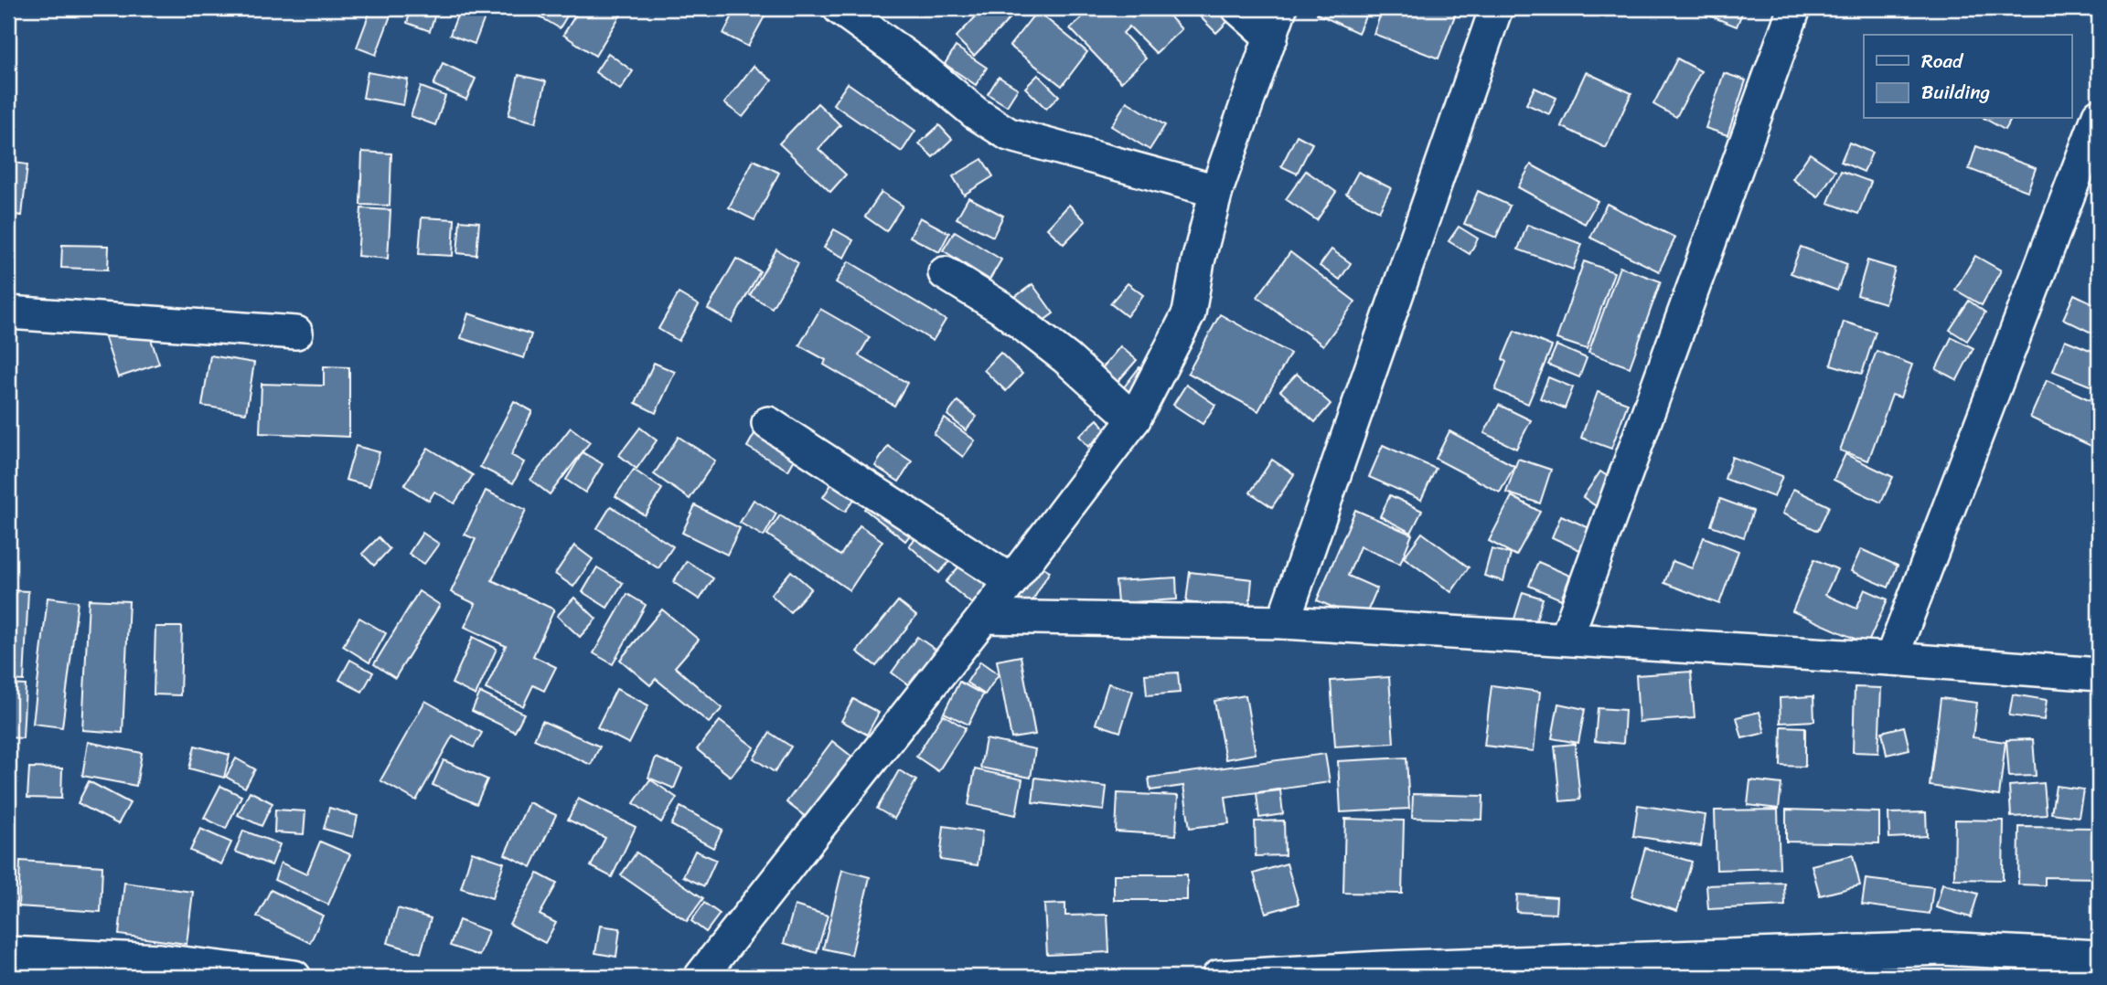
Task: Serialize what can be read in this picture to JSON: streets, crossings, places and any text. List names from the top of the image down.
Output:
{
  "legend": ["Road", "Building"]
}
